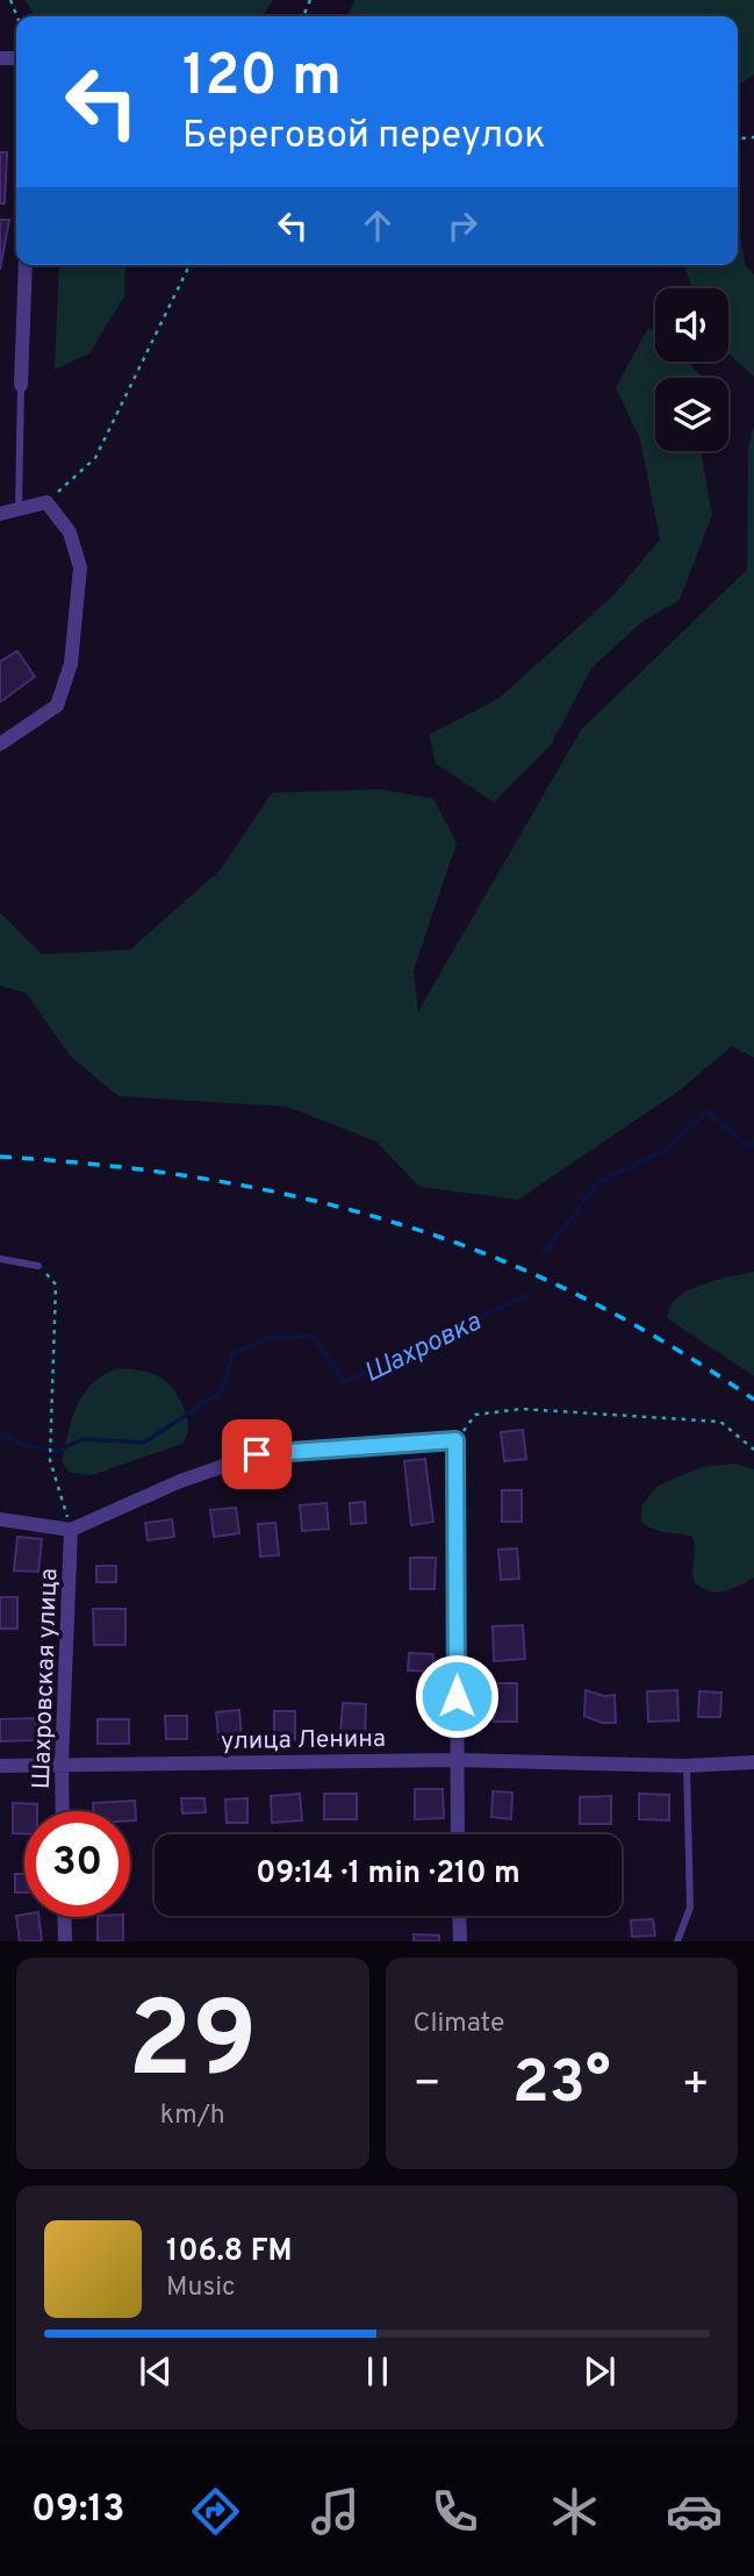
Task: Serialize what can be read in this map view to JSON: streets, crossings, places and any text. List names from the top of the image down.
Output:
{
  "streets": {
    "street": ["Шахровская улица", "улица Ленина"]
  },
  "crossings": [
    ["Шахровская улица", "улица Ленина"]
  ],
  "water": ["Шахровка"],
  "page": {
    "turn": ["120 m", "Береговой переулок"],
    "limit": "30",
    "trip": "09:14 · 1 min · 210 m",
    "tile": [
      ["29", "km/h"],
      "Climate"
    ],
    "heat": ["−", "23°", "+"],
    "song": ["106.8 FM", "Music"],
    "tabs": "09:13"
  }
}
